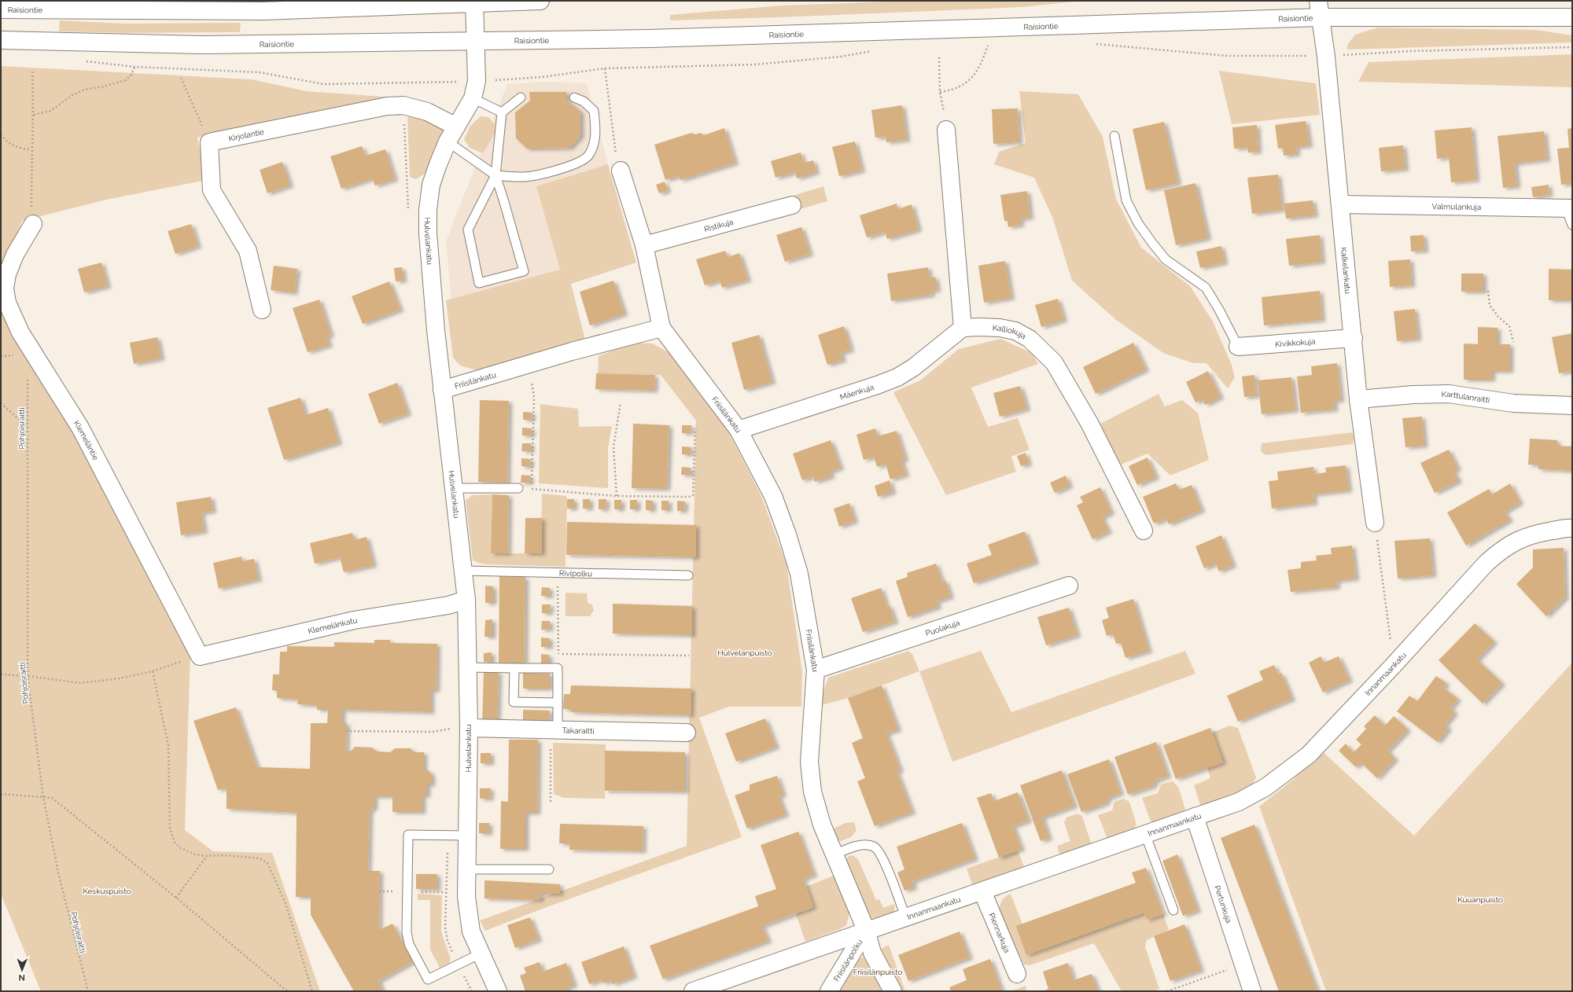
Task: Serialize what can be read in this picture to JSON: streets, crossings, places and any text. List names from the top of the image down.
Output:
{
  "streets": {
    "street": [
      "Raisiontie",
      "Kirjolantie",
      "Valmulankuja",
      "Ristikuja",
      "Hulvelankatu",
      "Kalkelankatu",
      "Kalliokuja",
      "Kivikkokuja",
      "Friisilänkatu",
      "Mäenkuja",
      "Karttulanraitti",
      "Klemeläntie",
      "Klemelänkatu",
      "Puolakuja",
      "Innanmaankatu",
      "Takaraitti",
      "Pertunkuja",
      "Piennarkuja",
      "Friisilänpolku"
    ],
    "lane": ["Rivipolku"],
    "path": ["Pohjoisraitti"]
  },
  "crossings": [
    ["Raisiontie", "Hulvelankatu"],
    ["Raisiontie", "Kalkelankatu"],
    ["Kirjolantie", "Hulvelankatu"],
    ["Valmulankuja", "Kalkelankatu"],
    ["Hulvelankatu", "Friisilänkatu"],
    ["Hulvelankatu", "Rivipolku"],
    ["Hulvelankatu", "Klemelänkatu"],
    ["Hulvelankatu", "Takaraitti"],
    ["Kalkelankatu", "Kivikkokuja"],
    ["Kalkelankatu", "Karttulanraitti"],
    ["Kalliokuja", "Mäenkuja"],
    ["Friisilänkatu", "Mäenkuja"],
    ["Friisilänkatu", "Puolakuja"],
    ["Friisilänkatu", "Innanmaankatu"],
    ["Friisilänkatu", "Friisilänpolku"],
    ["Klemeläntie", "Klemelänkatu"],
    ["Innanmaankatu", "Pertunkuja"],
    ["Innanmaankatu", "Piennarkuja"],
    ["Innanmaankatu", "Friisilänpolku"]
  ],
  "parks": [
    "Hulvelanpuisto",
    "Keskuspuisto",
    "Kuuanpuisto",
    "Friisilänpuisto"
  ],
  "north": "bottom"
}
